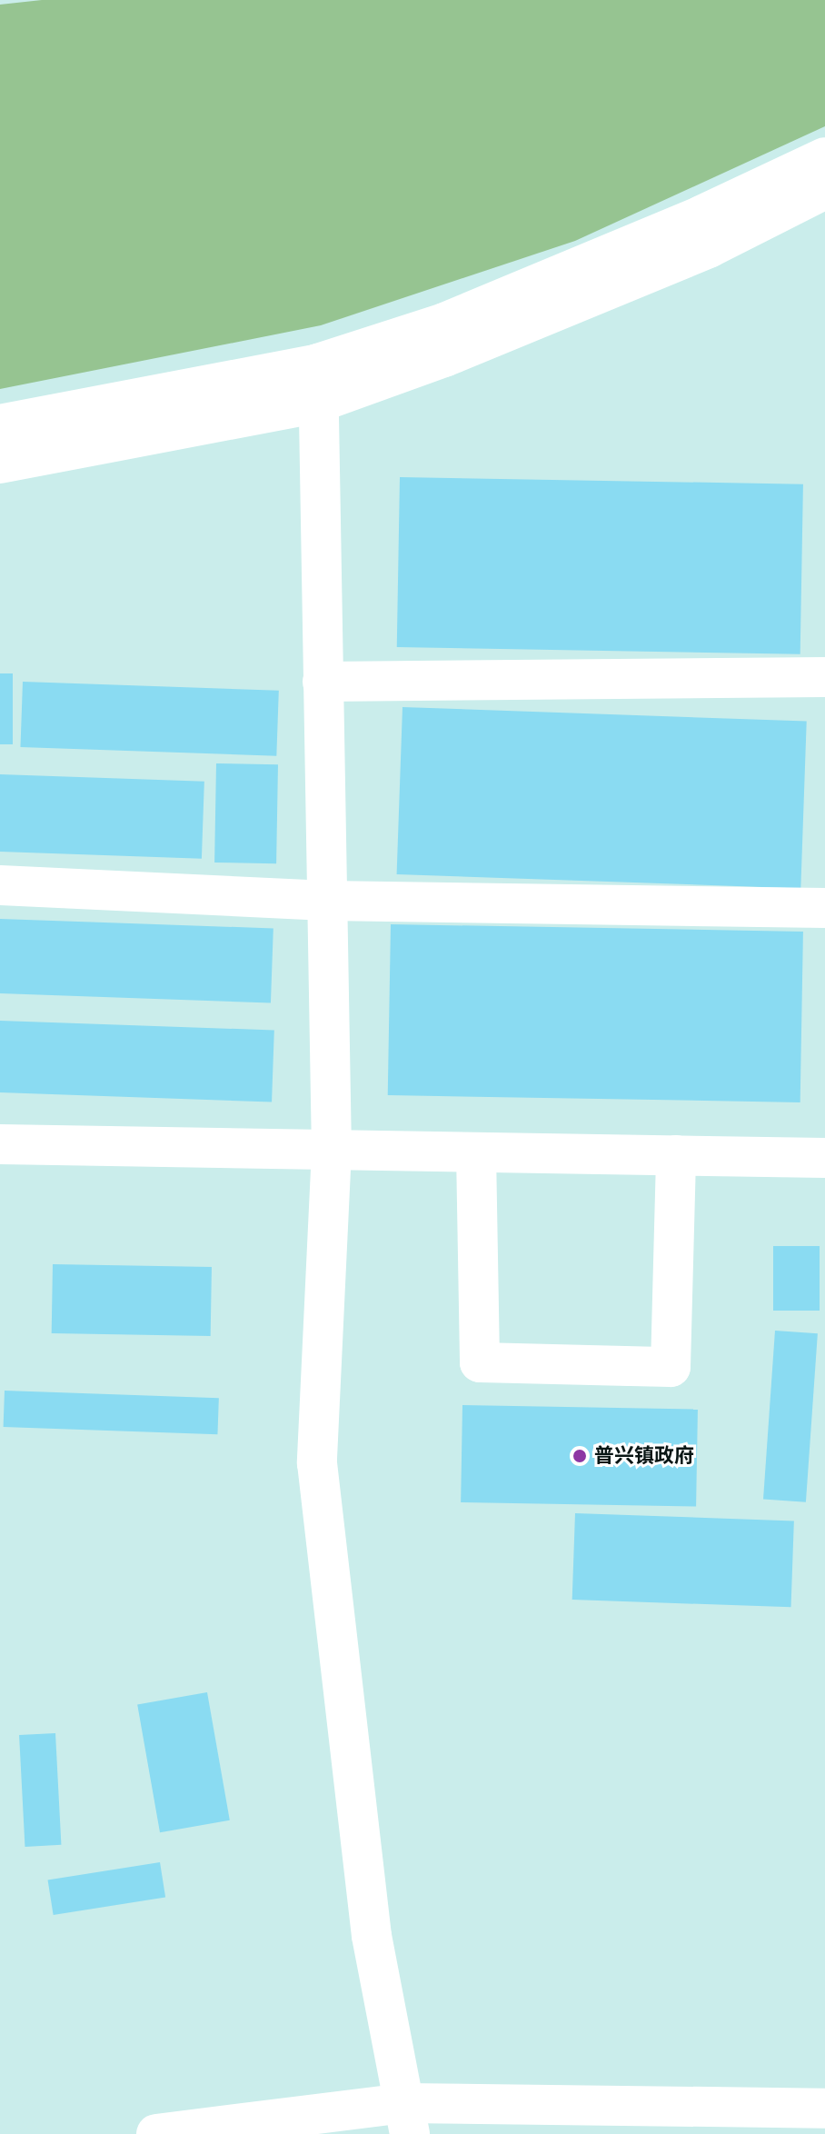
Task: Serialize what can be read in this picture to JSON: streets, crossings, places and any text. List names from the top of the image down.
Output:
{
  "places": ["普兴镇政府"]
}
